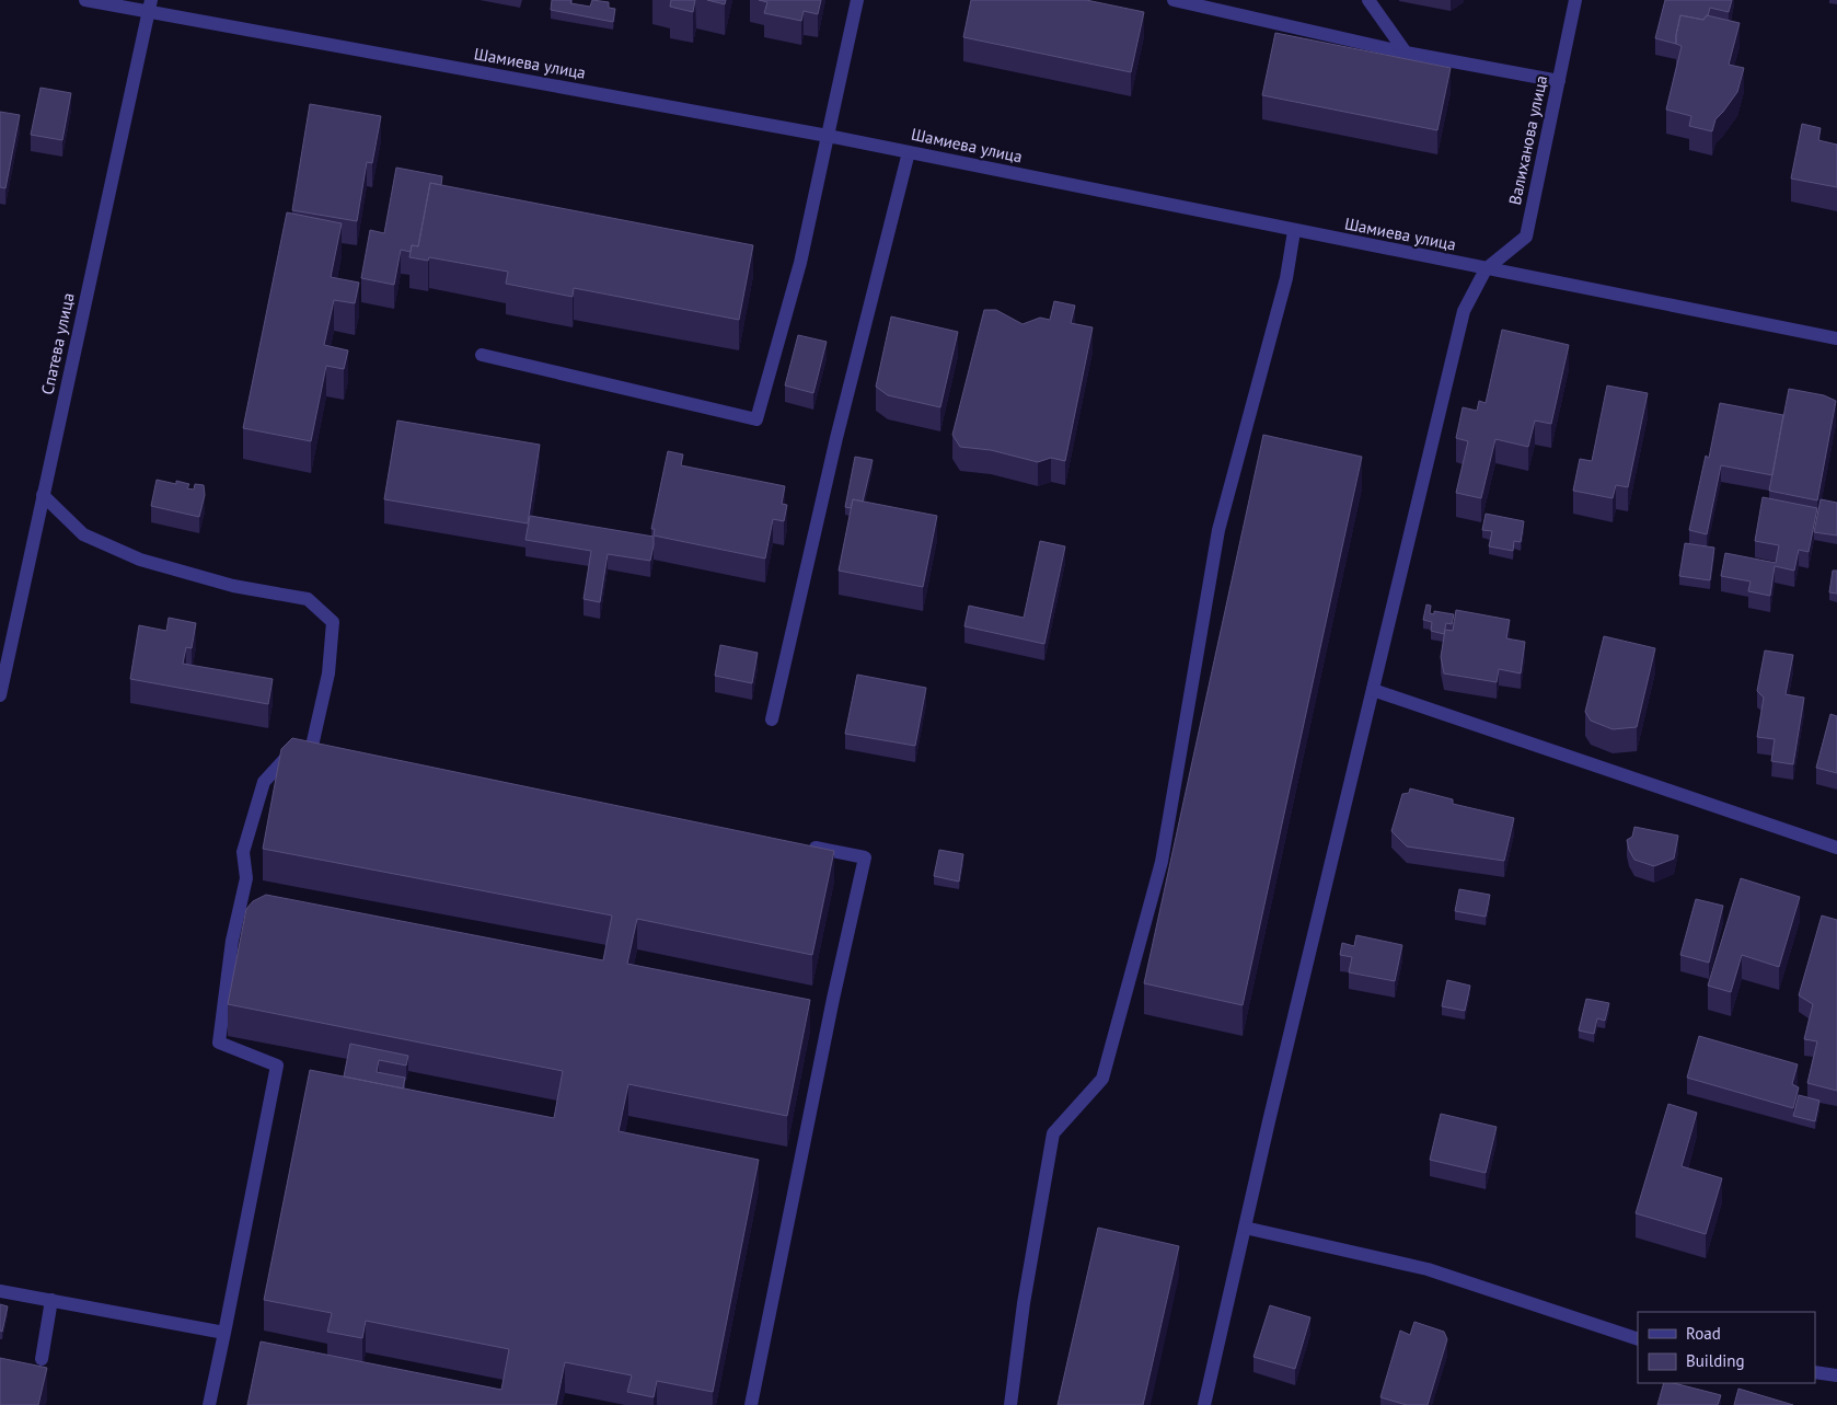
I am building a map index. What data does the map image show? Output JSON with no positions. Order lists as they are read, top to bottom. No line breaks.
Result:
{"streets":{"street":["Шамиева улица","Валиханова улица","Спатева улица"]},"crossings":[["Шамиева улица","Валиханова улица"],["Шамиева улица","Спатева улица"]],"legend":["Road","Building"]}
